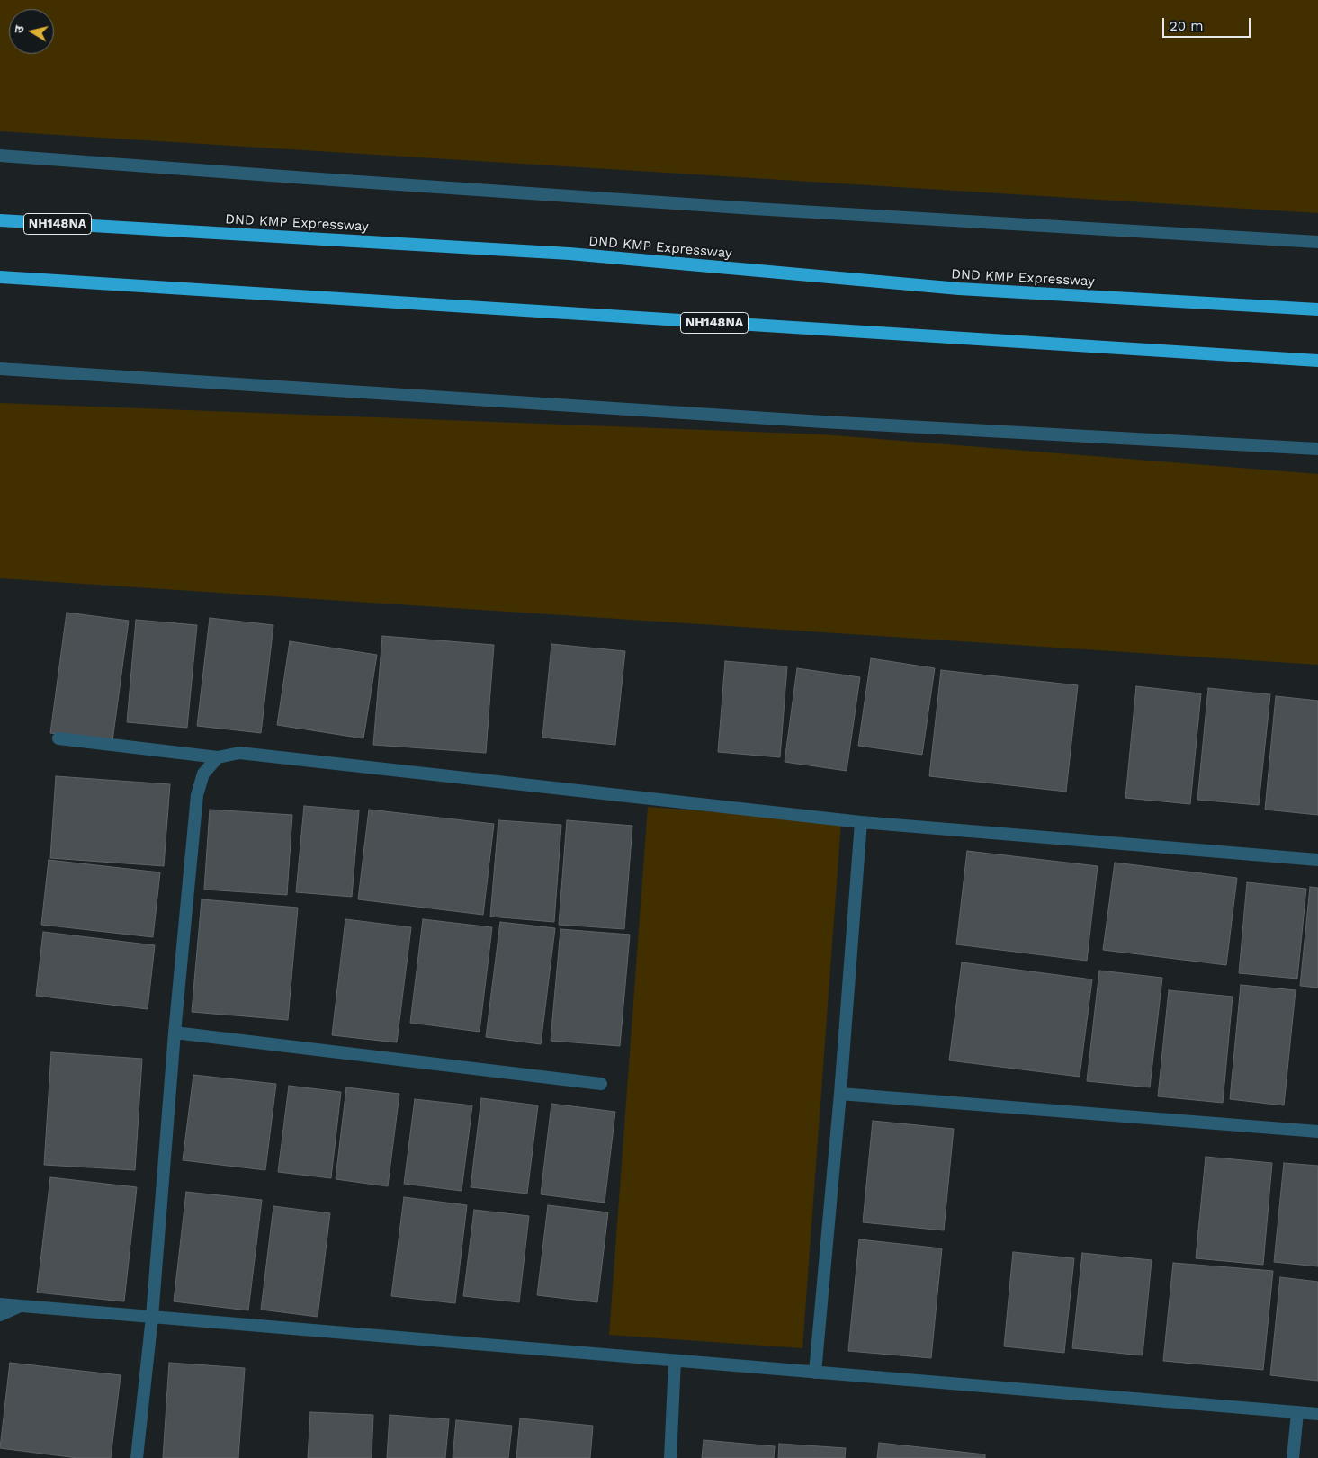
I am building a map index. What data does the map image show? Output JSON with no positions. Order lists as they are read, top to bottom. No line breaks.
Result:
{"streets":{"highway":["DND KMP Expressway","NH148NA"]},"scale_bar":"20 m","north":"left"}
